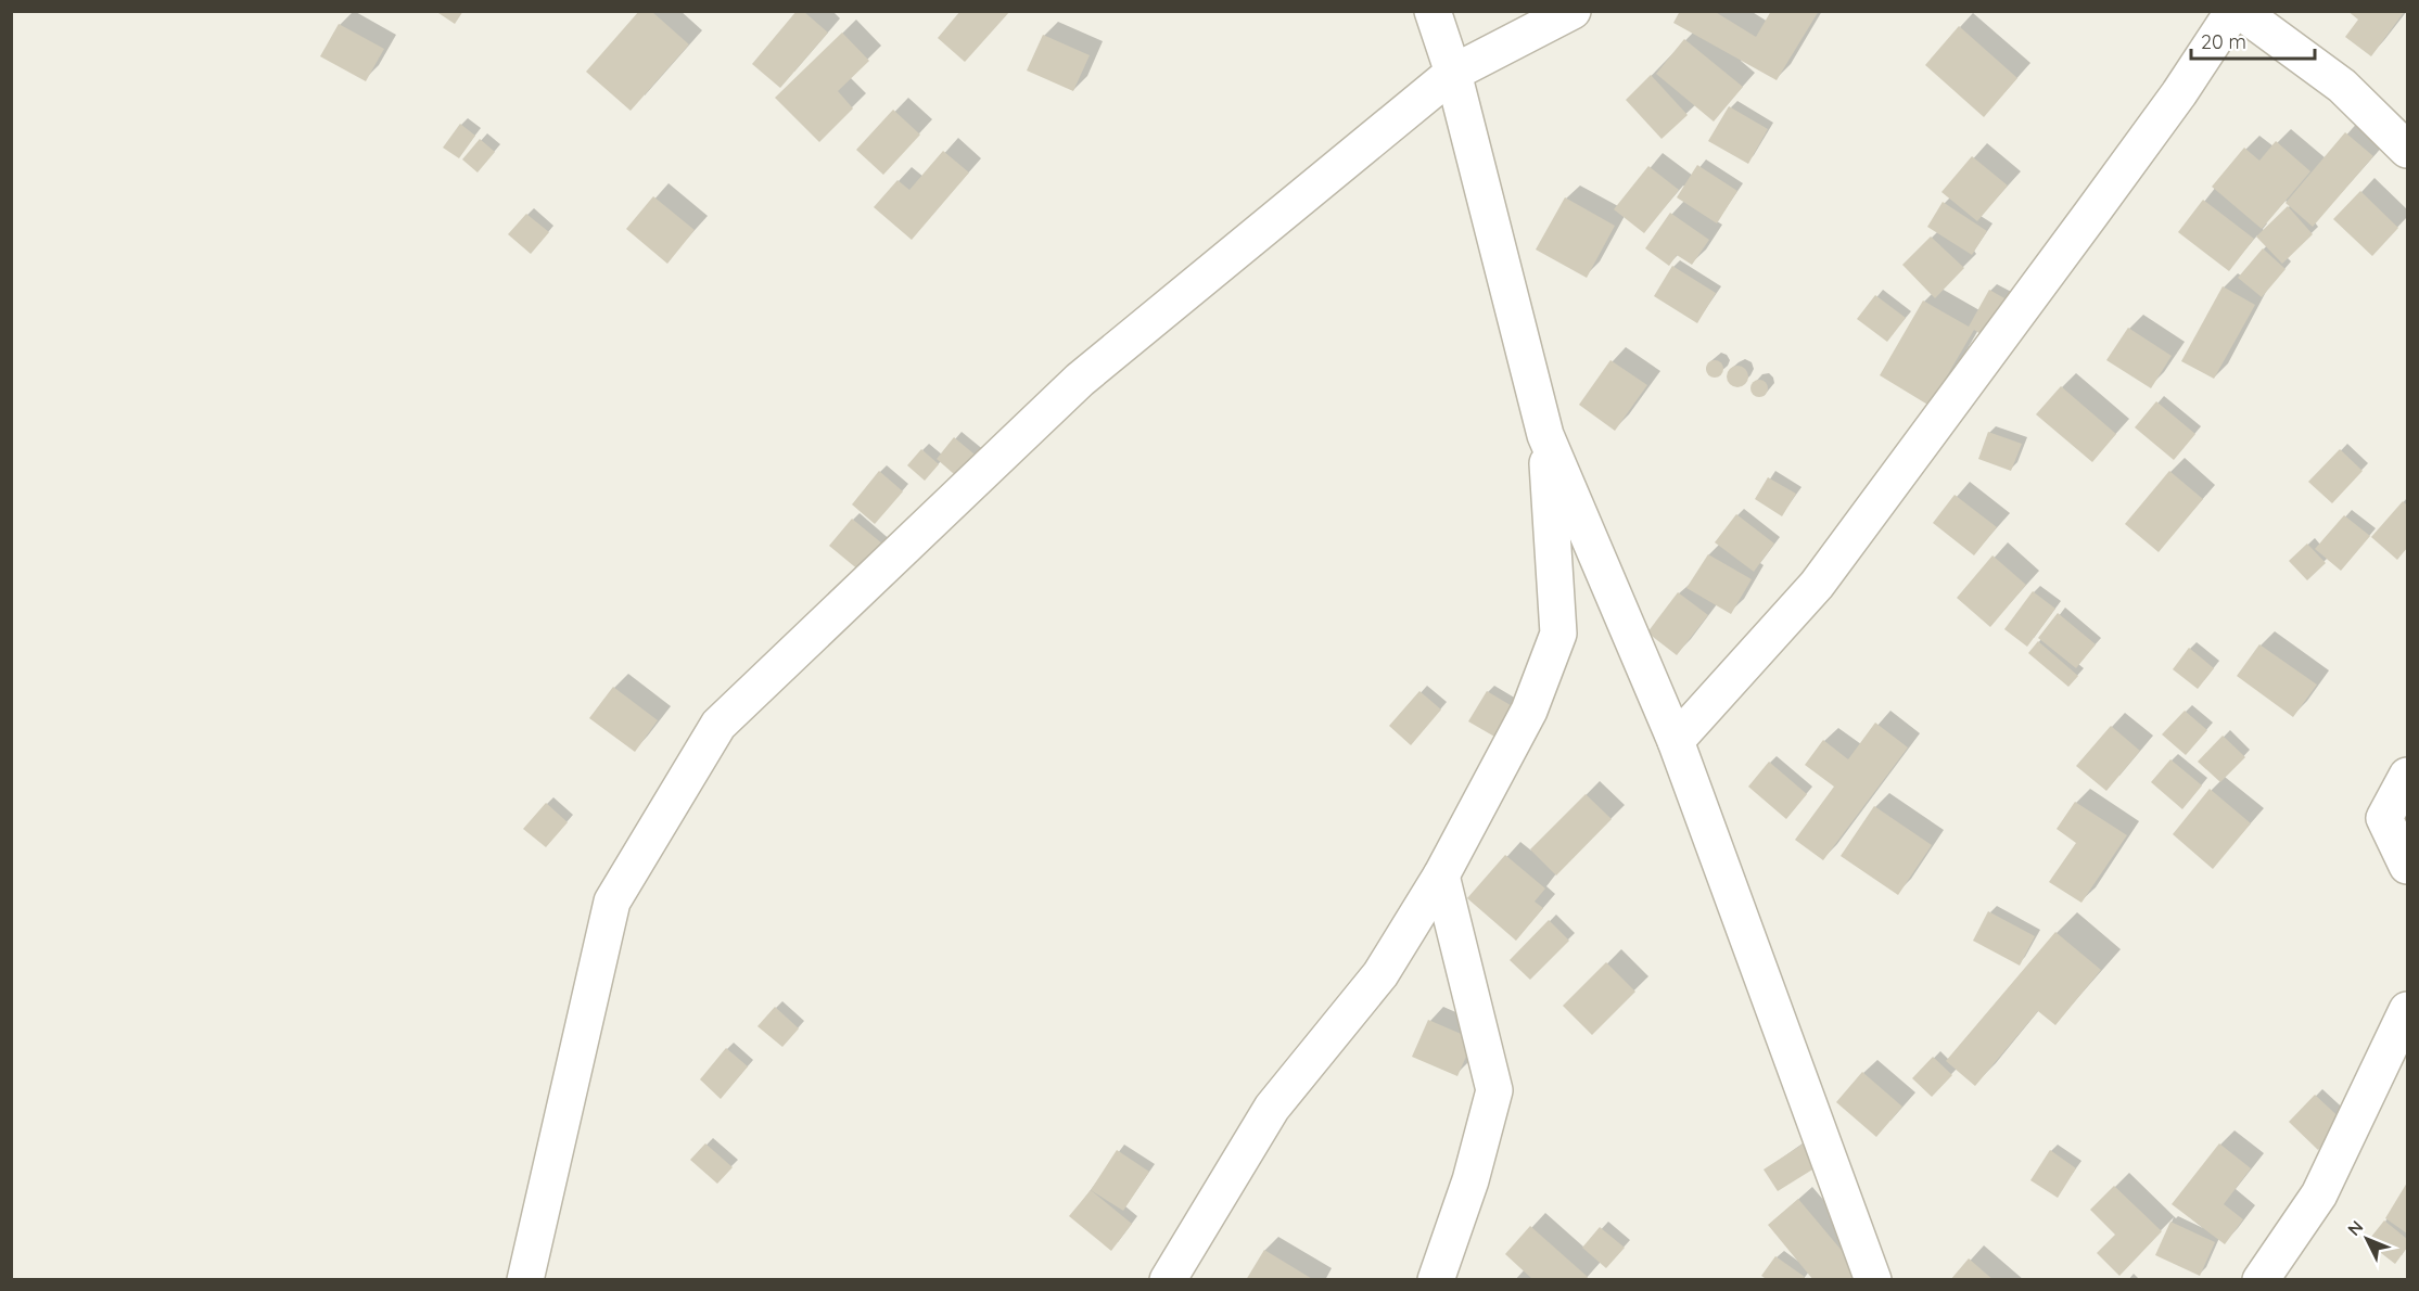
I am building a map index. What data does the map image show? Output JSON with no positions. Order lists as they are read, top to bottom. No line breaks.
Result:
{"scale_bar":"20 m","north":"top left"}
